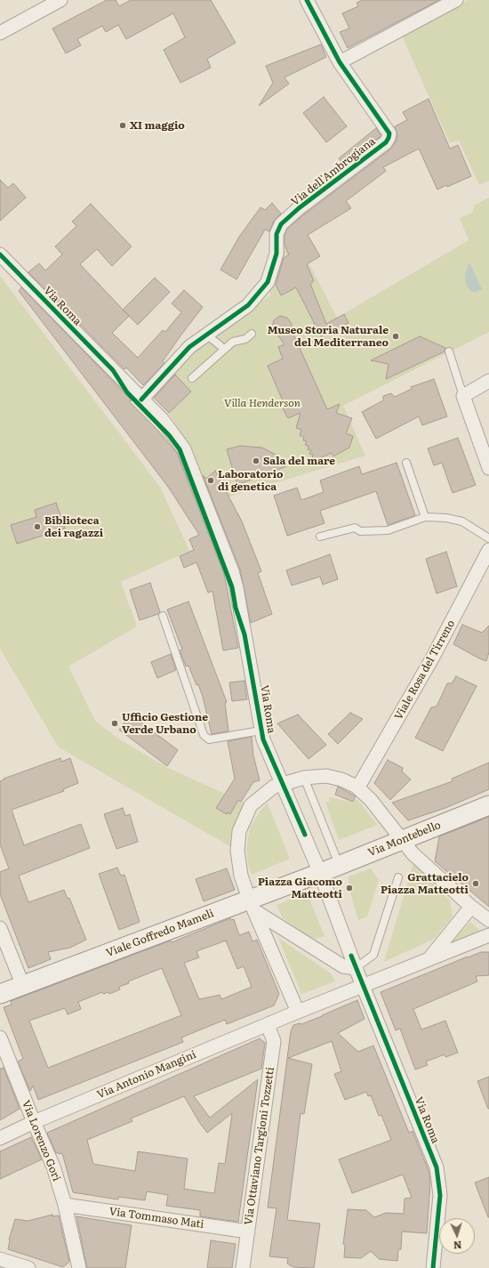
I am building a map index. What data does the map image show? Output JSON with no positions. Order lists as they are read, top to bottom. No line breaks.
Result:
{"streets":{"street":["Via dell'Ambrogiana","Via Roma","Viale Rosa del Tirreno","Via Montebello","Viale Goffredo Mameli","Via Antonio Mangini","Via Lorenzo Gori","Via Ottaviano Targioni Tozzetti","Via Tommaso Mati"]},"crossings":[["Via dell'Ambrogiana","Via Roma"],["Via Montebello","Viale Goffredo Mameli"],["Via Antonio Mangini","Via Lorenzo Gori"],["Via Antonio Mangini","Via Ottaviano Targioni Tozzetti"],["Via Lorenzo Gori","Via Tommaso Mati"],["Via Ottaviano Targioni Tozzetti","Via Tommaso Mati"]],"parks":["Villa Henderson"],"places":["XI maggio","Museo Storia Naturale del Mediterraneo","Sala del mare","Laboratorio di genetica","Biblioteca dei ragazzi","Ufficio Gestione Verde Urbano","Grattacielo Piazza Matteotti","Piazza Giacomo Matteotti"],"north":"bottom"}
